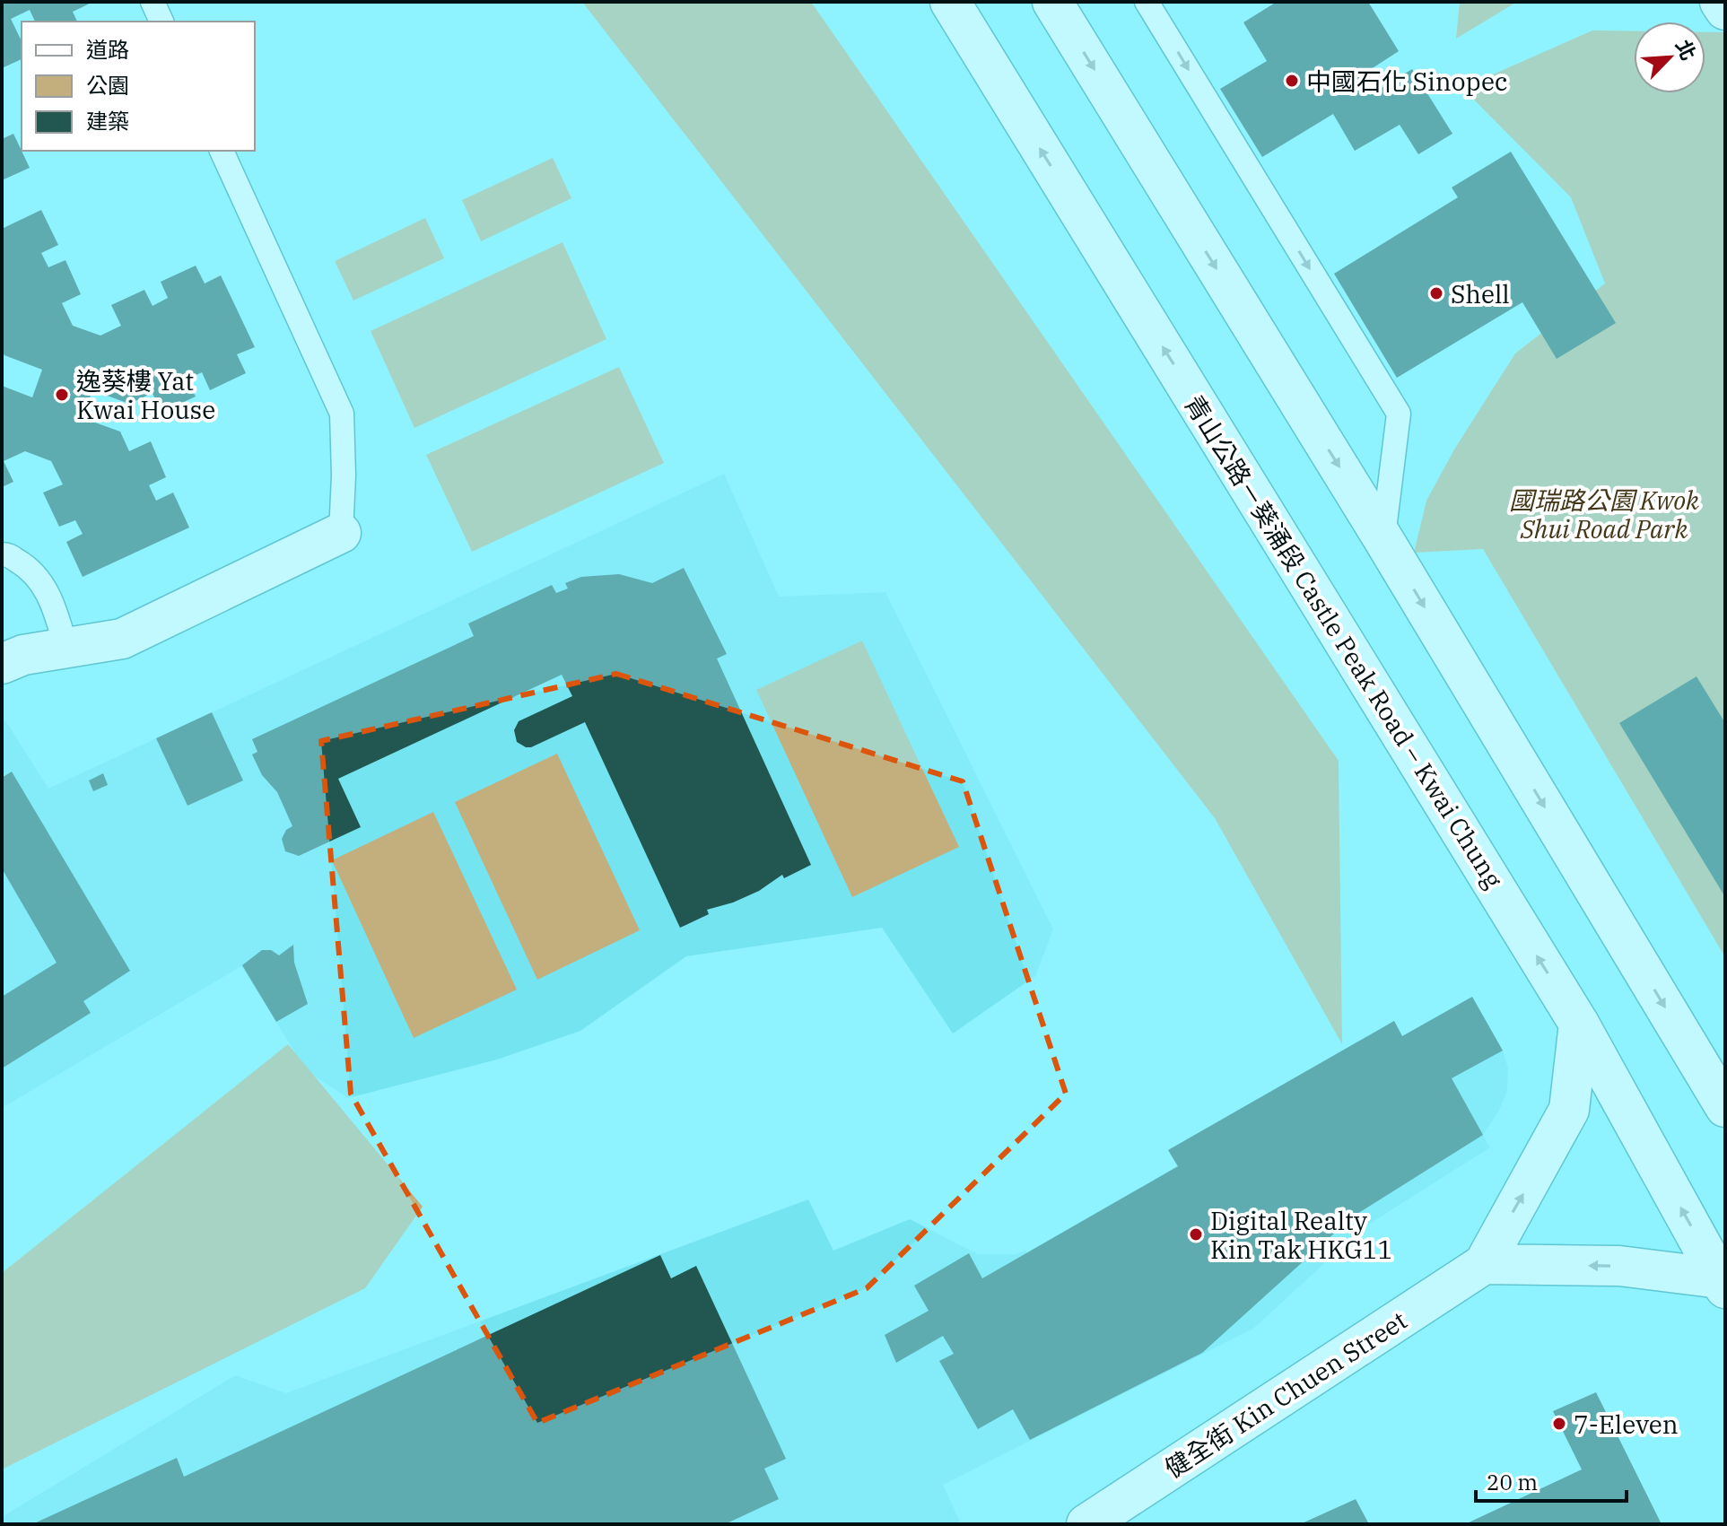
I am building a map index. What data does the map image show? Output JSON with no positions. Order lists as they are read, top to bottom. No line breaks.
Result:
{"streets":{"main road":["青山公路－葵涌段 Castle Peak Road – Kwai Chung","健全街 Kin Chuen Street"]},"crossings":[["青山公路－葵涌段 Castle Peak Road – Kwai Chung","健全街 Kin Chuen Street"]],"one_way":["健全街 Kin Chuen Street"],"parks":["國瑞路公園 Kwok Shui Road Park"],"places":["中國石化 Sinopec","Shell","逸葵樓 Yat Kwai House","Digital Realty Kin Tak HKG11","7-Eleven"],"legend":["道路","公園","建築"],"scale_bar":"20 m","north":"top right"}
